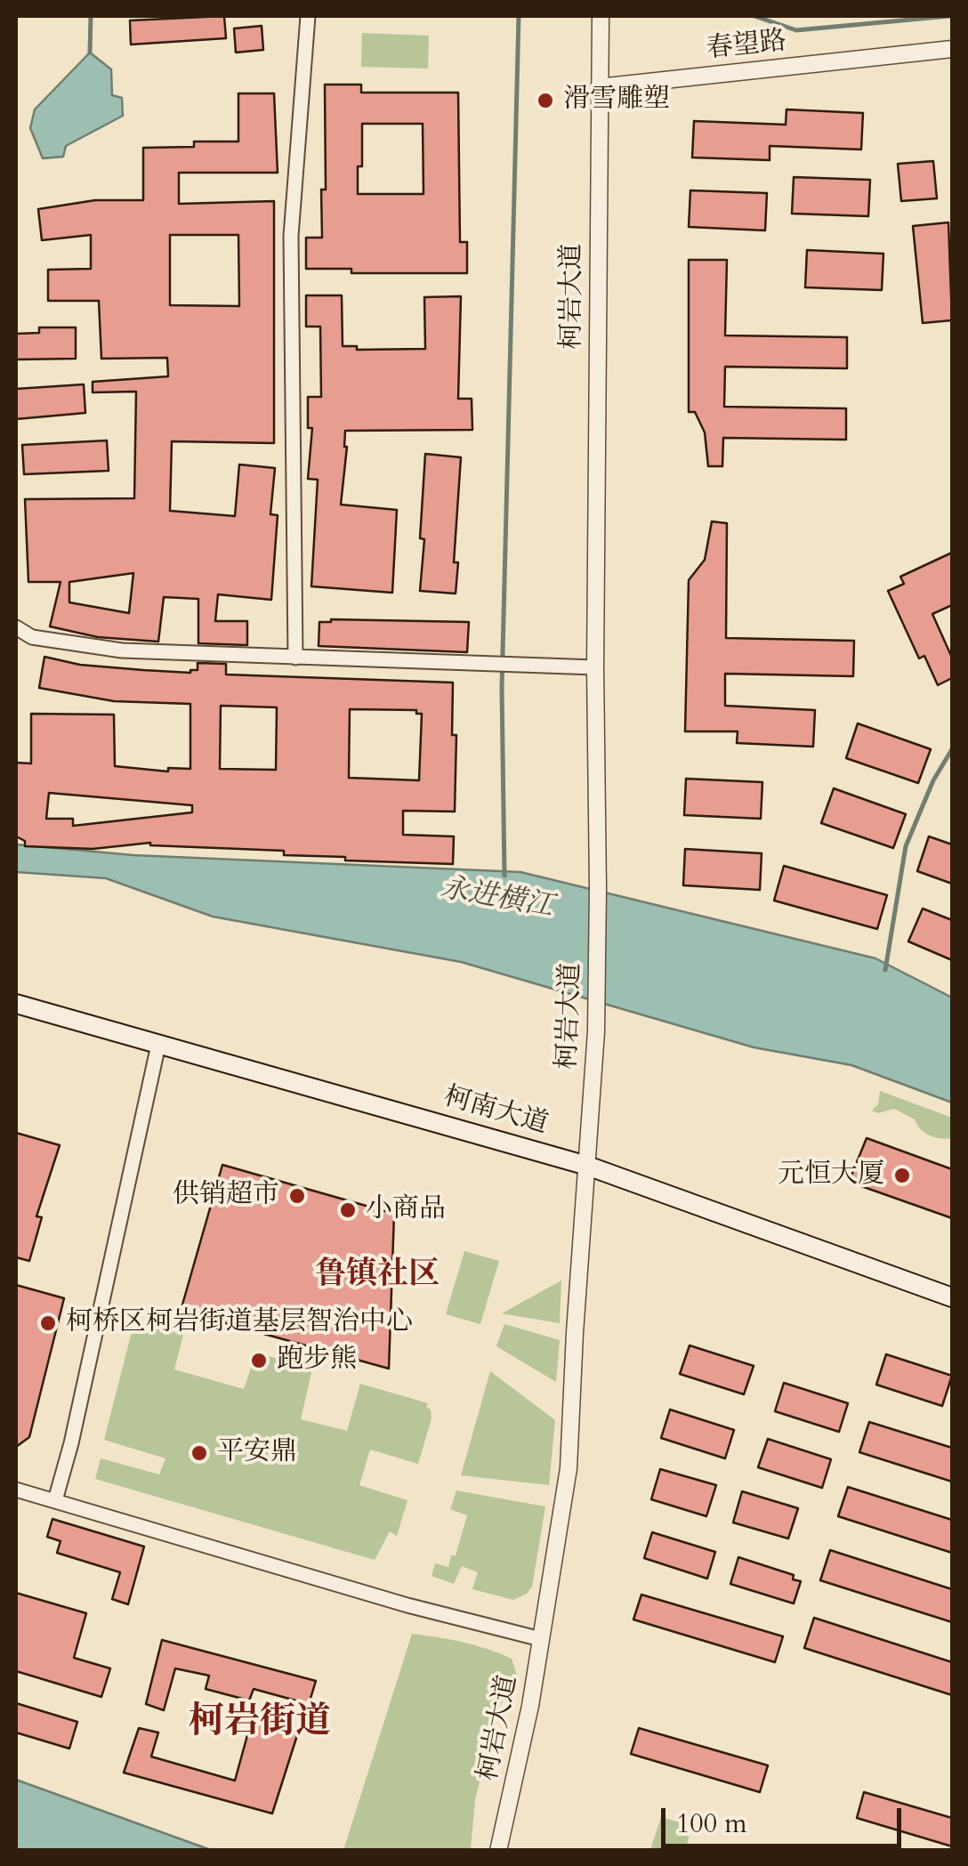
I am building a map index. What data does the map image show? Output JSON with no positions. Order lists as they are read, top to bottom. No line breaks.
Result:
{"streets":{"main road":["柯南大道"],"street":["春望路","柯岩大道"]},"crossings":[["春望路","柯岩大道"],["柯岩大道","柯南大道"]],"districts":["鲁镇社区","柯岩街道"],"water":["永进横江"],"places":["滑雪雕塑","元恒大厦","供销超市","小商品","柯桥区柯岩街道基层智治中心","跑步熊","平安鼎"],"scale_bar":"100 m"}
